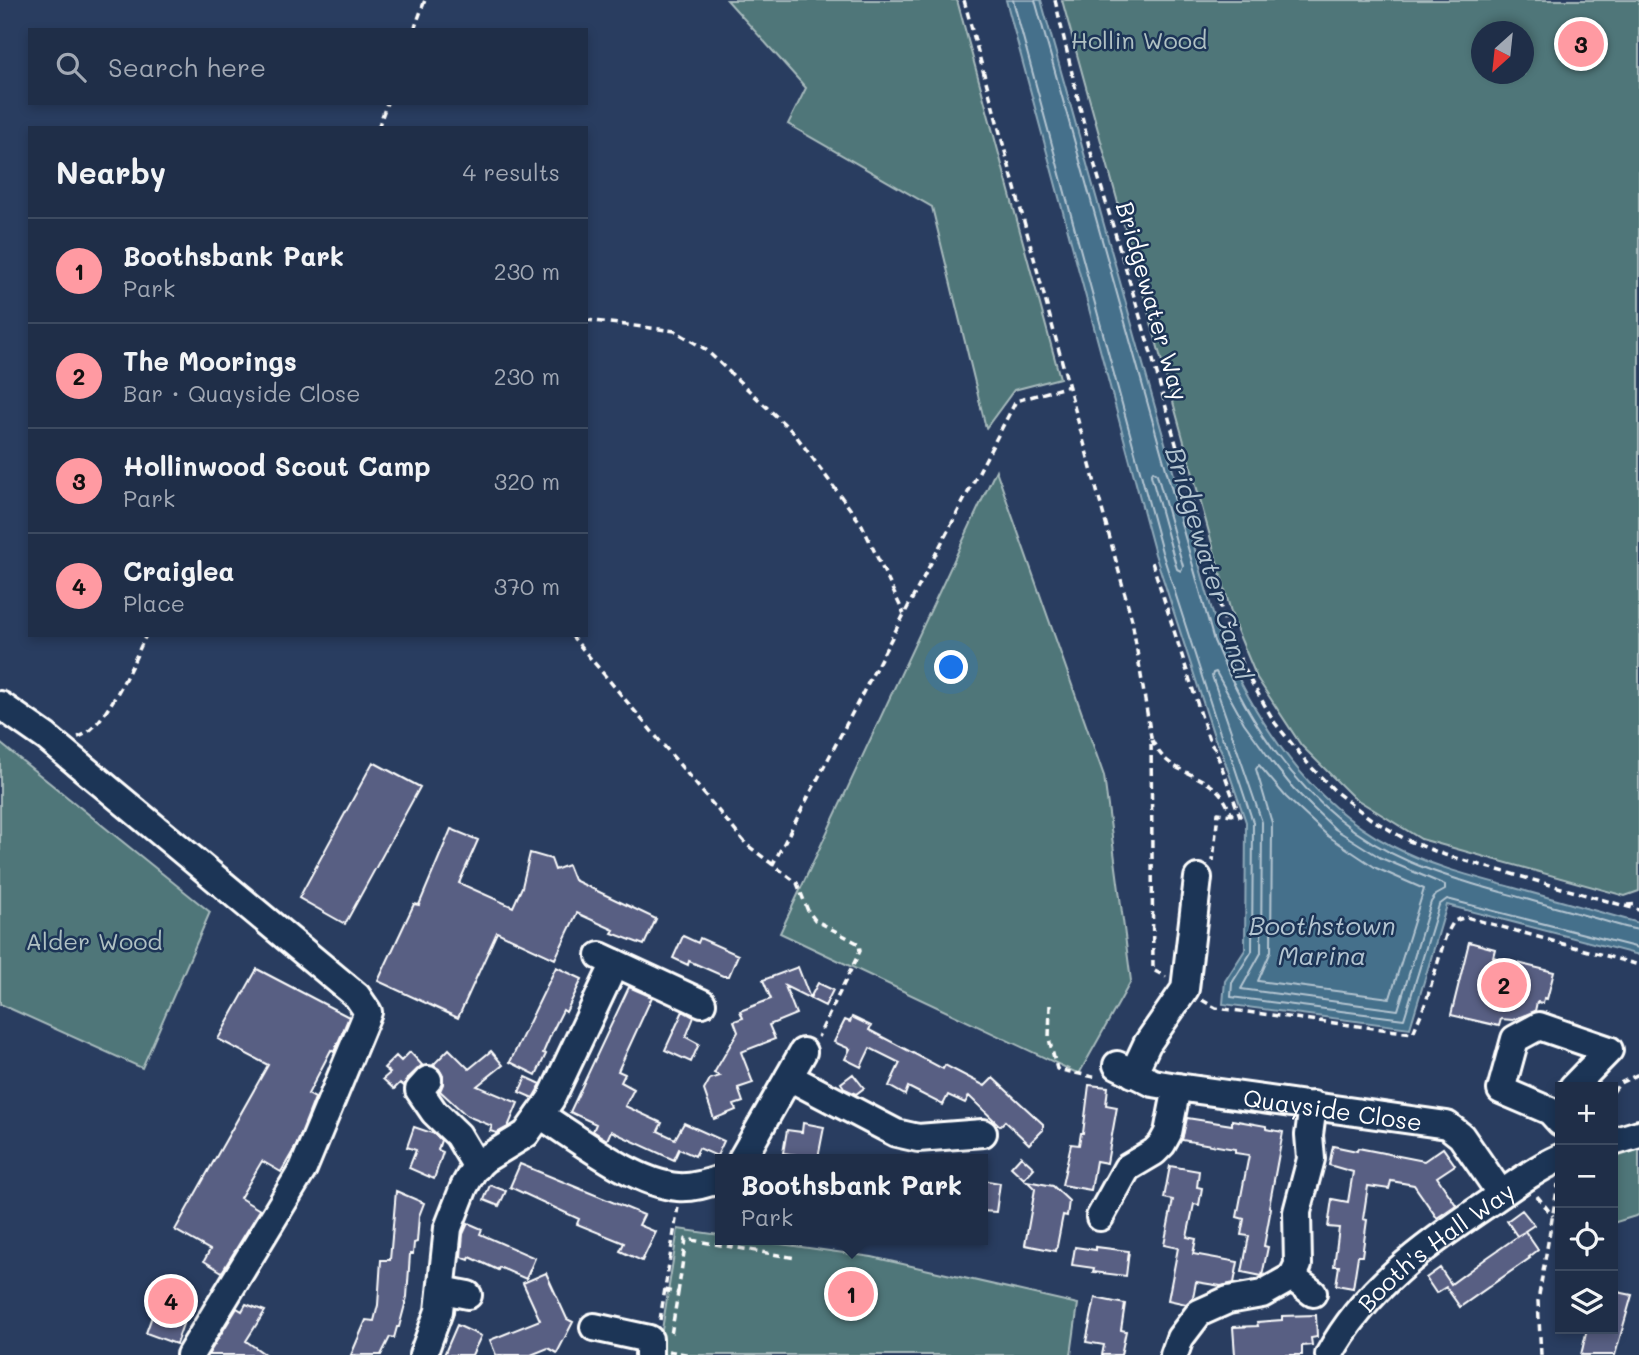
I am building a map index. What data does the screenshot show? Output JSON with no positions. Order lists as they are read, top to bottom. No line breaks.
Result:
{"streets":{"street":["Quayside Close","Booth's Hall Way"],"path":["Bridgewater Way"]},"crossings":[["Quayside Close","Booth's Hall Way"]],"water":["Bridgewater Canal","Boothstown Marina"],"parks":["Hollin Wood","Alder Wood"],"north":"bottom left","page":{"pins":["3","2","1","4"],"search":"Search here","heading":["Nearby","4 results"],"list":[{"mark":"1","name":"Boothsbank Park","note":"Park","value":"230 m"},{"mark":"2","name":"The Moorings","note":"Bar · Quayside Close","value":"230 m"},{"mark":"3","name":"Hollinwood Scout Camp","note":"Park","value":"320 m"},{"mark":"4","name":"Craiglea","note":"Place","value":"370 m"}],"map_buttons":["+","−"],"popup":["Boothsbank Park","Park"]}}
